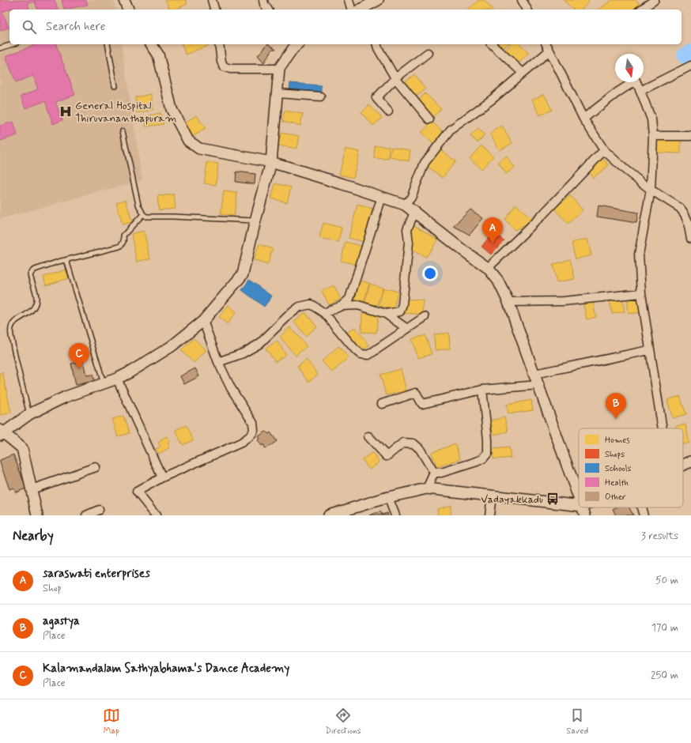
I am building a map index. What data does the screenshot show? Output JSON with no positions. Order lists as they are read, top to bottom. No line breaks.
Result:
{"places":{"hospital":["General Hospital Thiruvananthapuram"],"bus stop":["Vadayakkadu"]},"legend":["Homes","Shops","Schools","Health","Other"],"north":"bottom","page":{"search":"Search here","pins":["A","C","B"],"heading":["Nearby","3 results"],"list":[{"mark":"A","name":"saraswati enterprises","note":"Shop","value":"50 m"},{"mark":"B","name":"agastya","note":"Place","value":"170 m"},{"mark":"C","name":"Kalamandalam Sathyabhama's Dance Academy","note":"Place","value":"250 m"}],"nav":["Map","Directions","Saved"]}}
